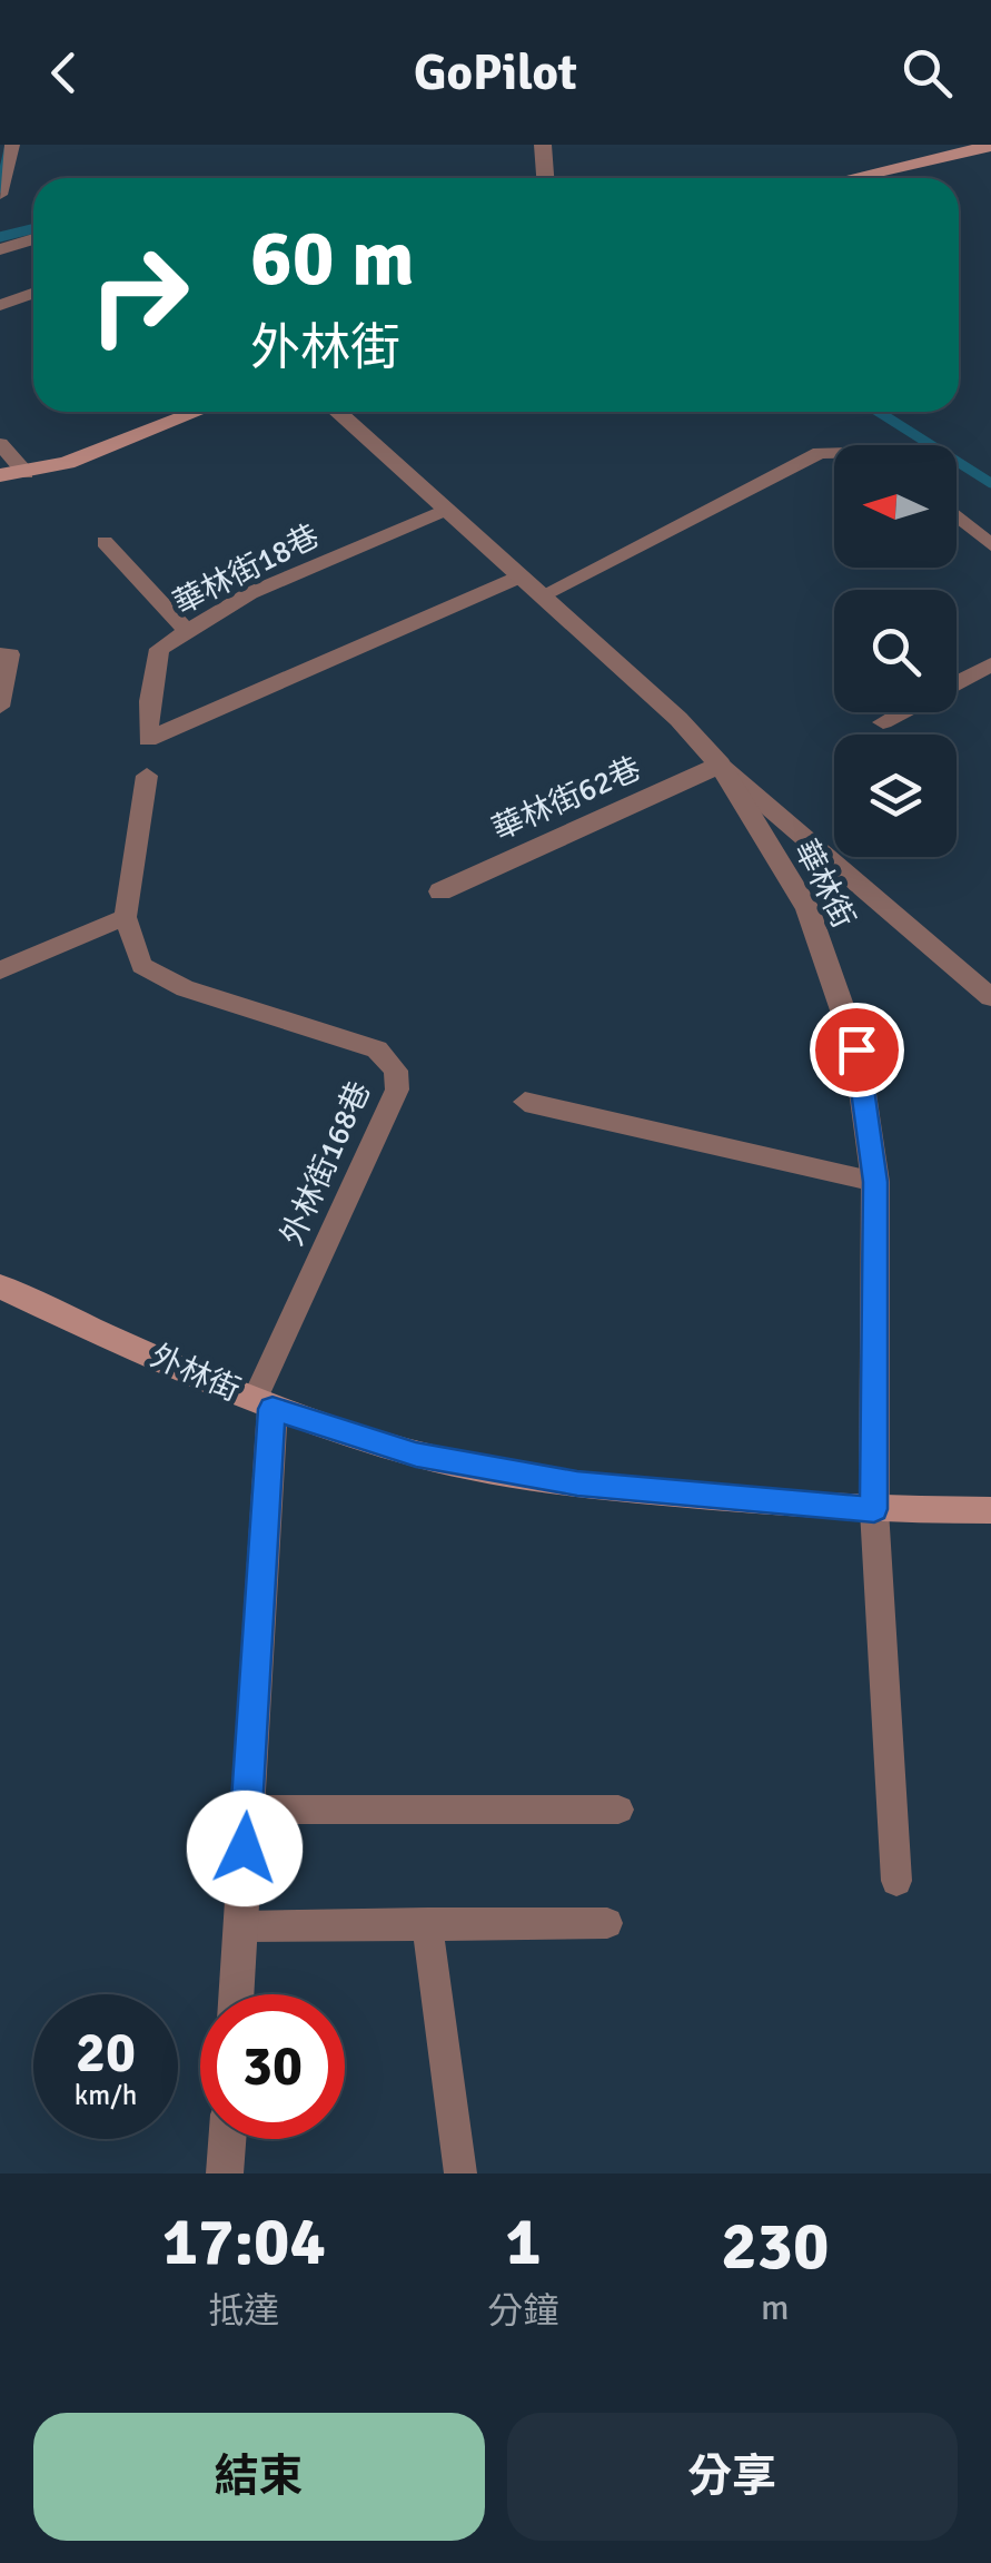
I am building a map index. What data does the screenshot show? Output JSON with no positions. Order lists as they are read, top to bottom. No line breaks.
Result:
{"streets":{"street":["華林街62巷","華林街","外林街"],"lane":["華林街18巷","外林街168巷"]},"crossings":[["華林街18巷","華林街"],["華林街62巷","華林街"],["華林街","外林街"],["外林街168巷","外林街"]],"north":"left","page":{"header":"GoPilot","turn":["60 m","外林街"],"speed":"20 km/h","limit":"30","eta":["17:04","抵達","1","分鐘","230","m"],"buttons":["結束","分享"]}}
